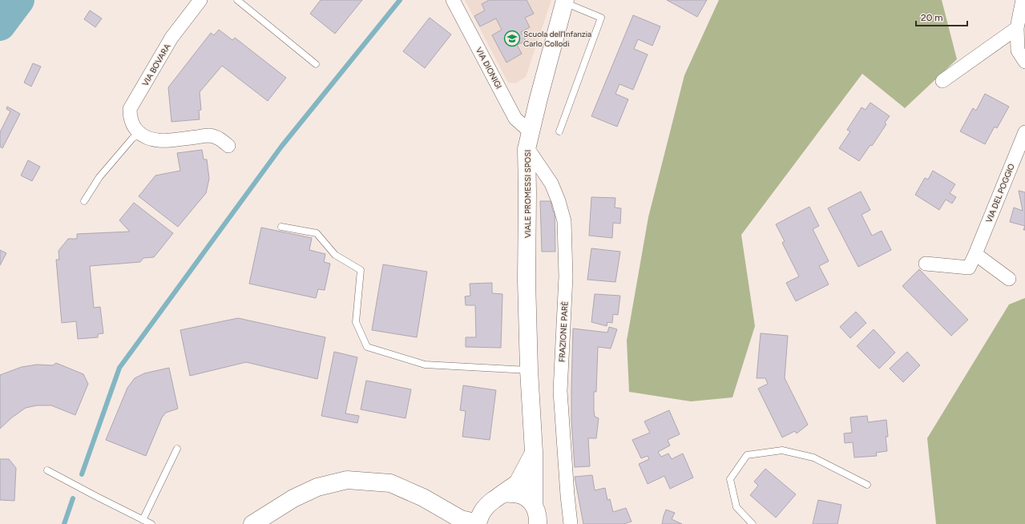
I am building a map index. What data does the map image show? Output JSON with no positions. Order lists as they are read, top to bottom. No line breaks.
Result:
{"streets":{"main road":["VIALE PROMESSI SPOSI"],"street":["VIA BOVARA","VIA DIONIGI","VIA DEL POGGIO","FRAZIONE PARÈ"]},"crossings":[["VIA DIONIGI","VIALE PROMESSI SPOSI"],["VIALE PROMESSI SPOSI","FRAZIONE PARÈ"]],"places":{"school or university":["Scuola dell’Infanzia Carlo Collodi"]},"scale_bar":"20 m"}
